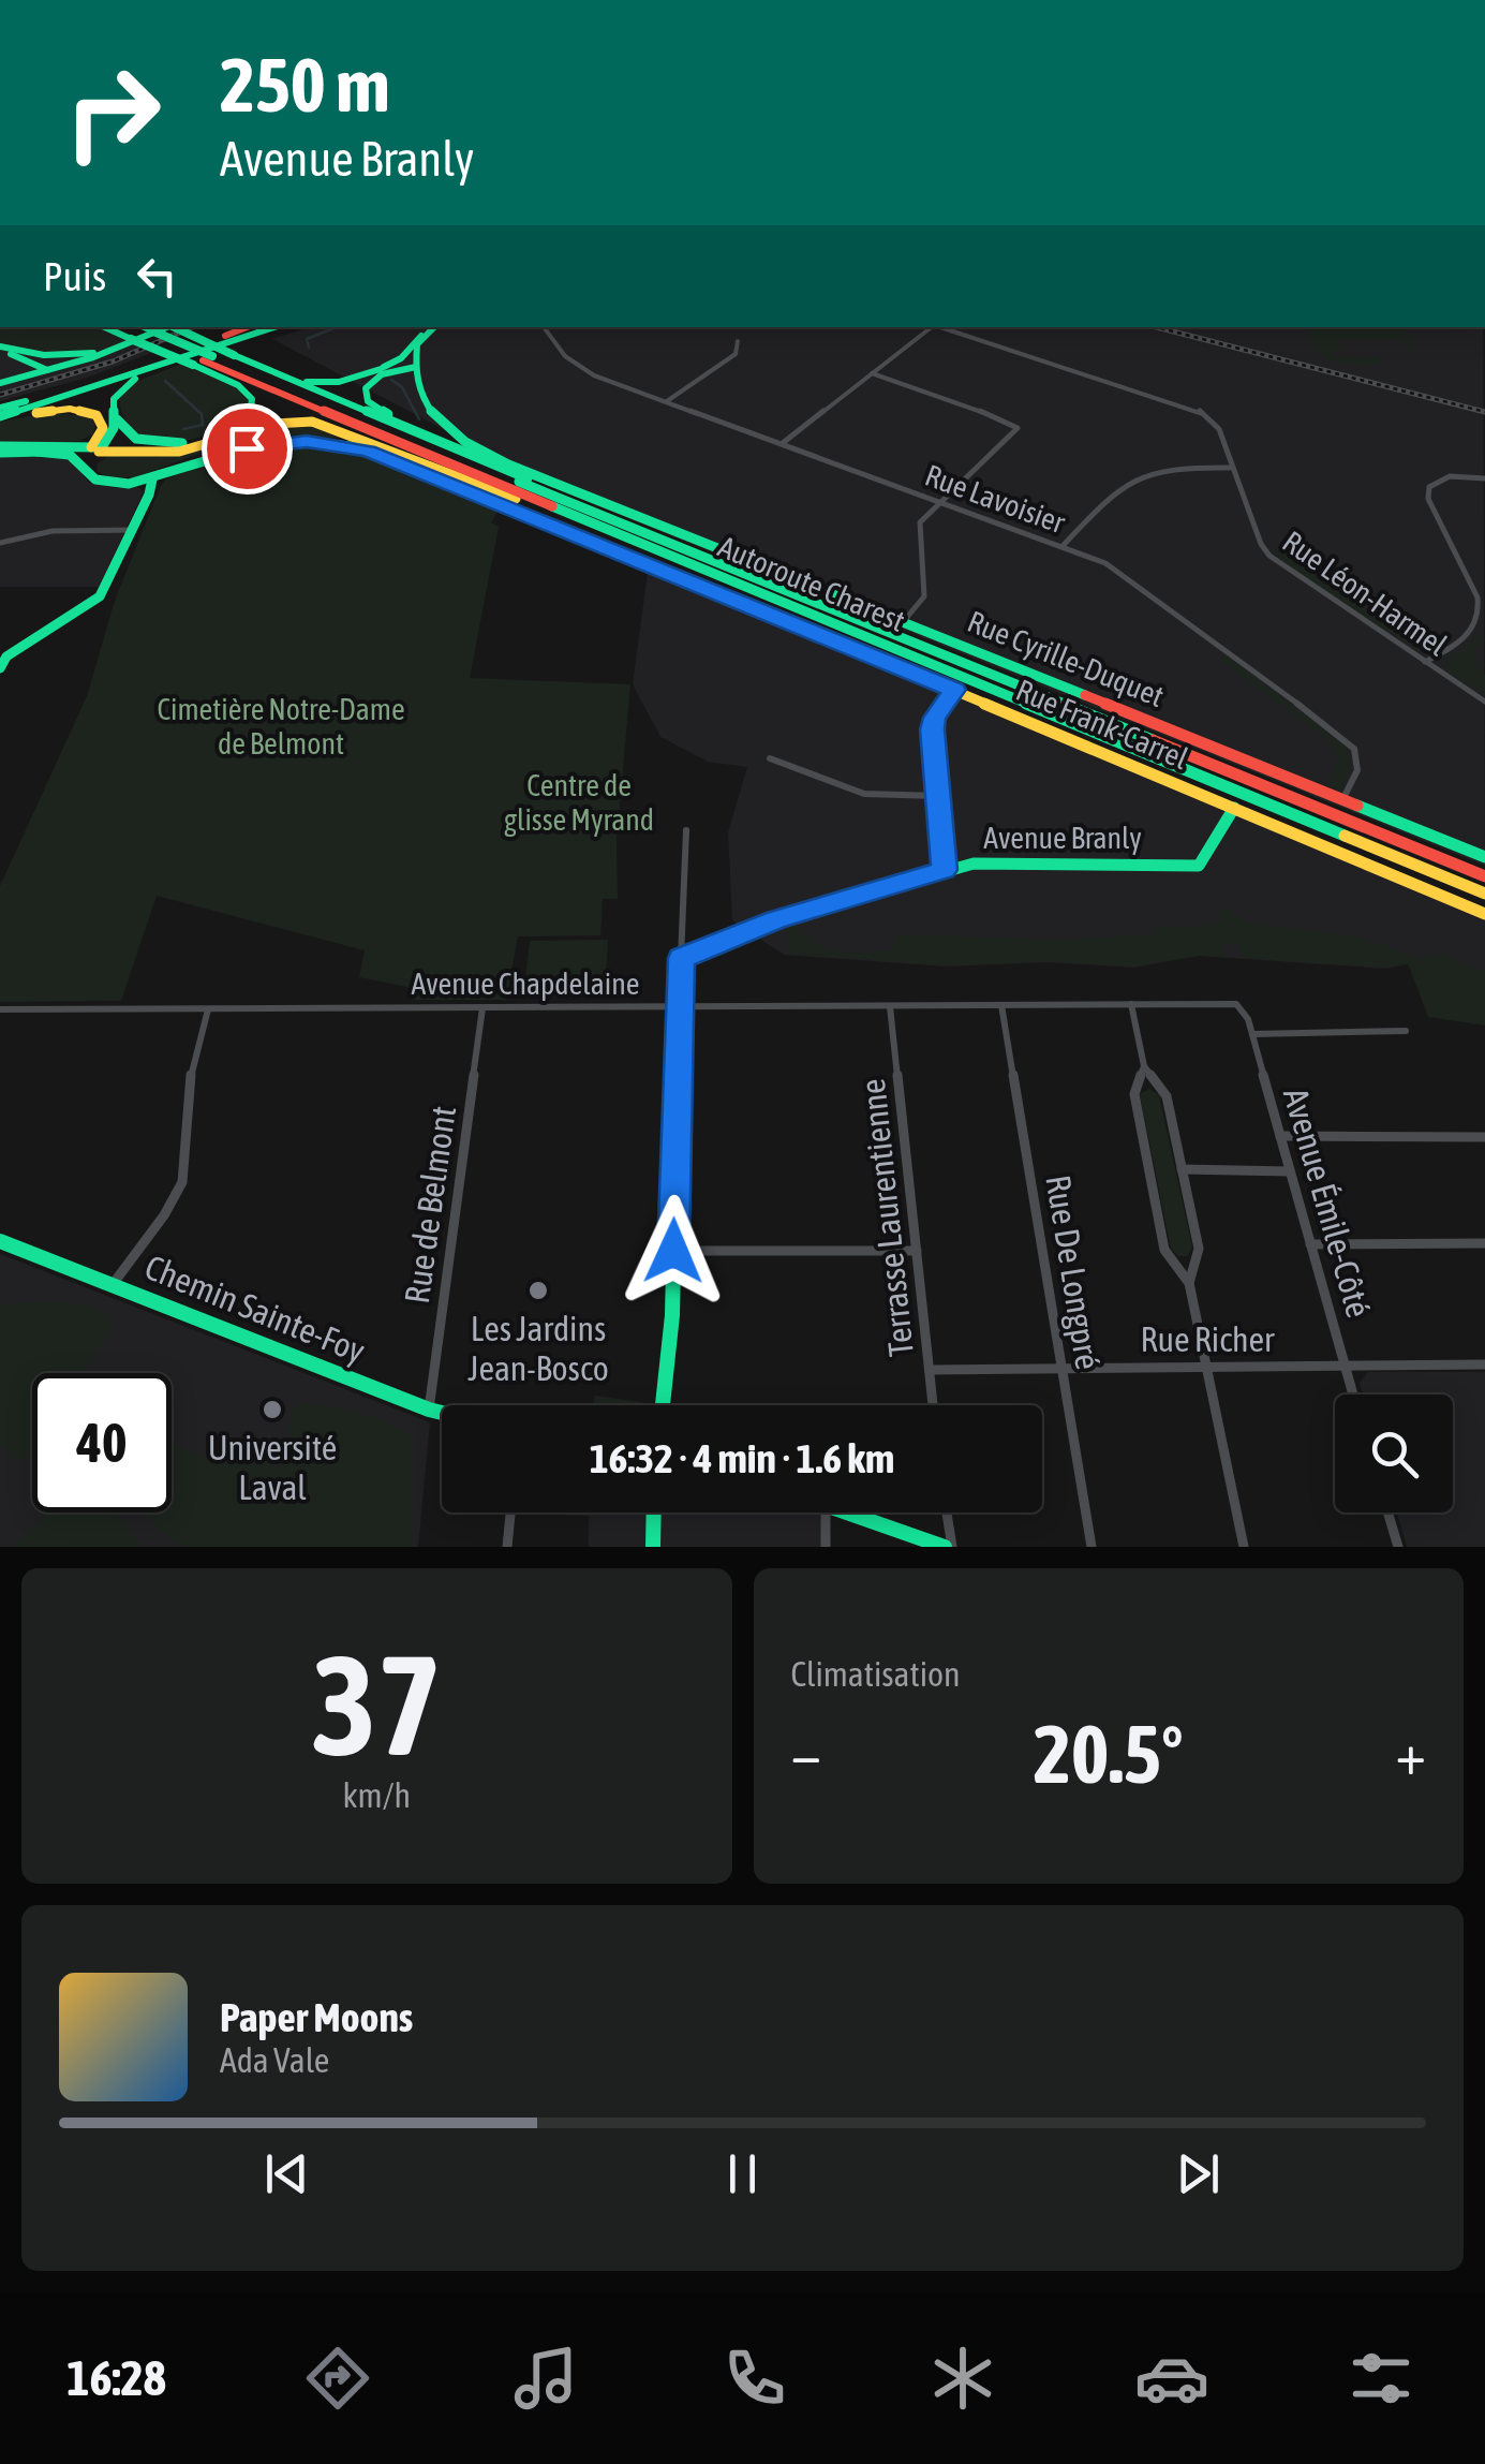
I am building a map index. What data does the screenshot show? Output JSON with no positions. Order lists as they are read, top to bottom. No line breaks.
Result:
{"streets":{"main road":["Autoroute Charest","Rue Cyrille-Duquet","Rue Frank-Carrel","Avenue Branly","Chemin Sainte-Foy"],"street":["Rue Lavoisier","Rue Léon-Harmel","Avenue Chapdelaine","Avenue Émile-Côté","Rue de Belmont","Terrasse Laurentienne","Rue De Longpré","Rue Richer"]},"crossings":[["Rue Lavoisier","Rue Cyrille-Duquet"],["Rue Frank-Carrel","Avenue Branly"],["Avenue Chapdelaine","Avenue Émile-Côté"],["Avenue Chapdelaine","Rue de Belmont"],["Avenue Chapdelaine","Terrasse Laurentienne"],["Avenue Chapdelaine","Rue De Longpré"],["Avenue Émile-Côté","Rue Richer"],["Rue de Belmont","Chemin Sainte-Foy"],["Terrasse Laurentienne","Rue Richer"],["Rue De Longpré","Rue Richer"]],"parks":["Cimetière Notre-Dame de Belmont","Centre de glisse Myrand"],"places":["Les Jardins Jean-Bosco","Université Laval"],"page":{"turn":["250 m","Avenue Branly"],"then":"Puis","limit":"40","trip":"16:32 · 4 min · 1.6 km","tile":[["37","km/h"],"Climatisation"],"heat":["−","20.5°","+"],"song":["Paper Moons","Ada Vale"],"tabs":"16:28"}}
